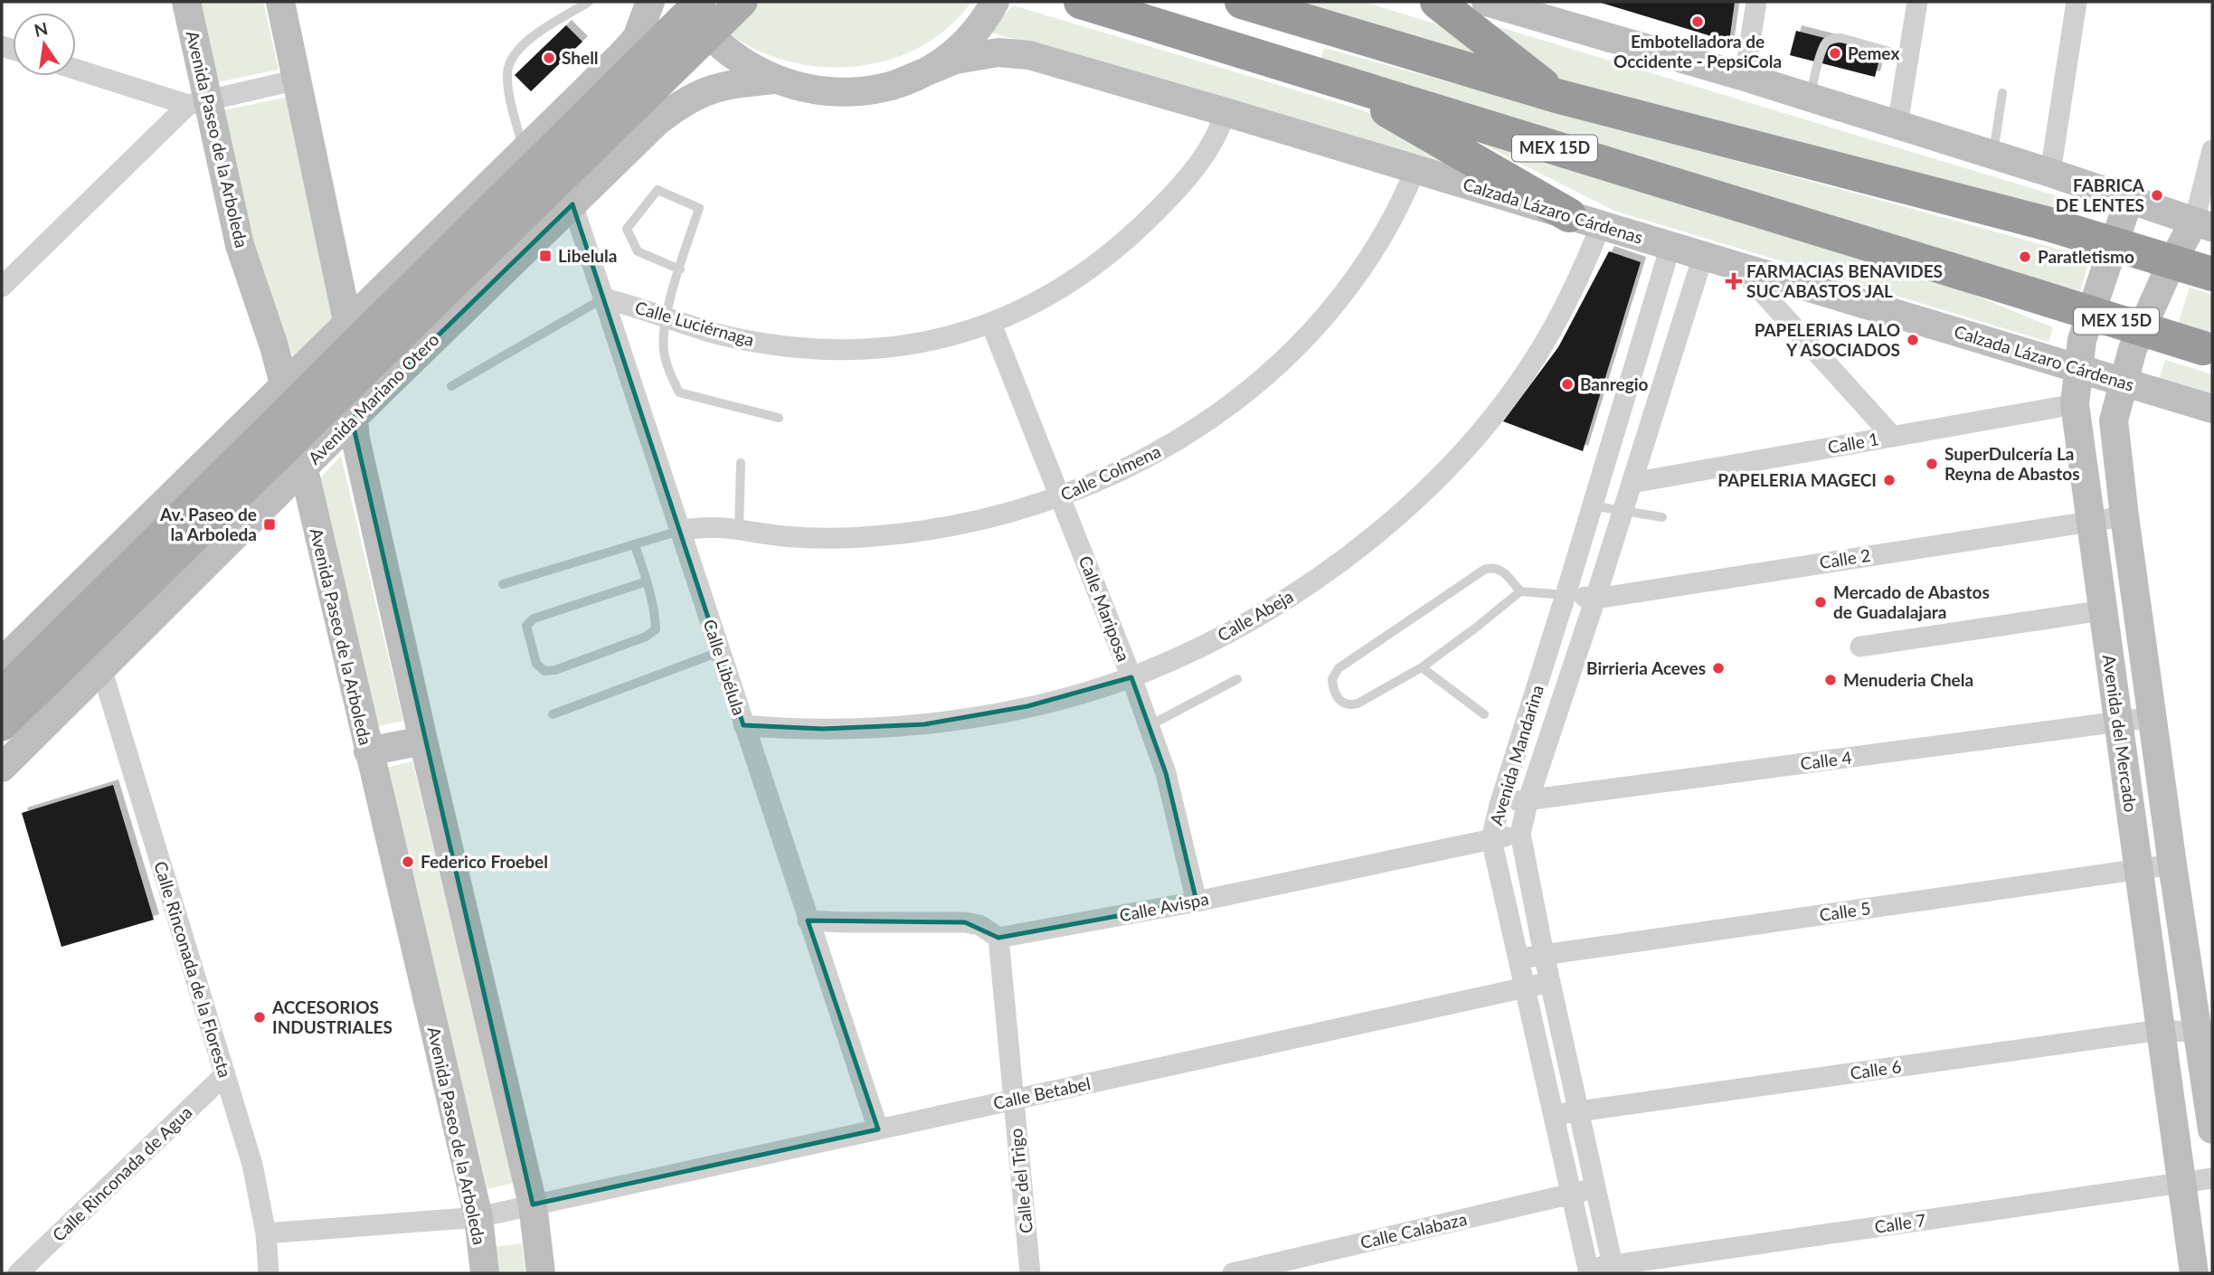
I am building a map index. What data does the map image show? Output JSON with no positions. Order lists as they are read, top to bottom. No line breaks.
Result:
{"streets":{"highway":["MEX 15D"],"main road":["Avenida Paseo de la Arboleda","Calzada Lázaro Cárdenas","Avenida Mariano Otero","Avenida del Mercado"],"street":["Calle Luciérnaga","Calle 1","Calle Colmena","Calle 2","Calle Mariposa","Calle Abeja","Calle Libélula","Avenida Mandarina","Calle 4","Calle Avispa","Calle 5","Calle Rinconada de la Floresta","Calle 6","Calle Betabel","Calle Rinconada de Agua","Calle del Trigo","Calle 7","Calle Calabaza"]},"crossings":[["Avenida Paseo de la Arboleda","Avenida Mariano Otero"],["Avenida Paseo de la Arboleda","Calle Betabel"],["Calzada Lázaro Cárdenas","Calle Luciérnaga"],["Calzada Lázaro Cárdenas","Calle Colmena"],["Calzada Lázaro Cárdenas","Calle Abeja"],["Calzada Lázaro Cárdenas","Avenida del Mercado"],["Calzada Lázaro Cárdenas","Avenida Mandarina"],["Calle Luciérnaga","Calle Mariposa"],["Calle Luciérnaga","Calle Libélula"],["Avenida Mariano Otero","Calle Libélula"],["Avenida Mariano Otero","Calle Rinconada de la Floresta"],["Calle 1","Avenida del Mercado"],["Calle 1","Avenida Mandarina"],["Calle Colmena","Calle Mariposa"],["Calle Colmena","Calle Libélula"],["Calle 2","Avenida del Mercado"],["Calle 2","Avenida Mandarina"],["Calle Mariposa","Calle Abeja"],["Calle Mariposa","Calle Avispa"],["Calle Abeja","Calle Libélula"],["Calle Libélula","Calle Betabel"],["Avenida del Mercado","Calle 4"],["Avenida del Mercado","Calle 5"],["Avenida del Mercado","Calle 6"],["Avenida del Mercado","Calle 7"],["Avenida Mandarina","Calle 4"],["Avenida Mandarina","Calle Avispa"],["Avenida Mandarina","Calle 5"],["Avenida Mandarina","Calle 6"],["Avenida Mandarina","Calle Betabel"],["Avenida Mandarina","Calle 7"],["Avenida Mandarina","Calle Calabaza"],["Calle Avispa","Calle del Trigo"],["Calle Rinconada de la Floresta","Calle Betabel"],["Calle Rinconada de la Floresta","Calle Rinconada de Agua"],["Calle Betabel","Calle del Trigo"]],"places":{"other":["Embotelladora de Occidente - PepsiCola","Pemex","Shell","FABRICA DE LENTES","Paratletismo","PAPELERIAS LALO Y ASOCIADOS","Banregio","SuperDulcería La Reyna de Abastos","PAPELERIA MAGECI","Mercado de Abastos de Guadalajara","Birrieria Aceves","Menuderia Chela","Federico Froebel","ACCESORIOS INDUSTRIALES"],"transit":["Libelula","Av. Paseo de la Arboleda"],"health":["FARMACIAS BENAVIDES SUC ABASTOS JAL"]},"north":"top"}
